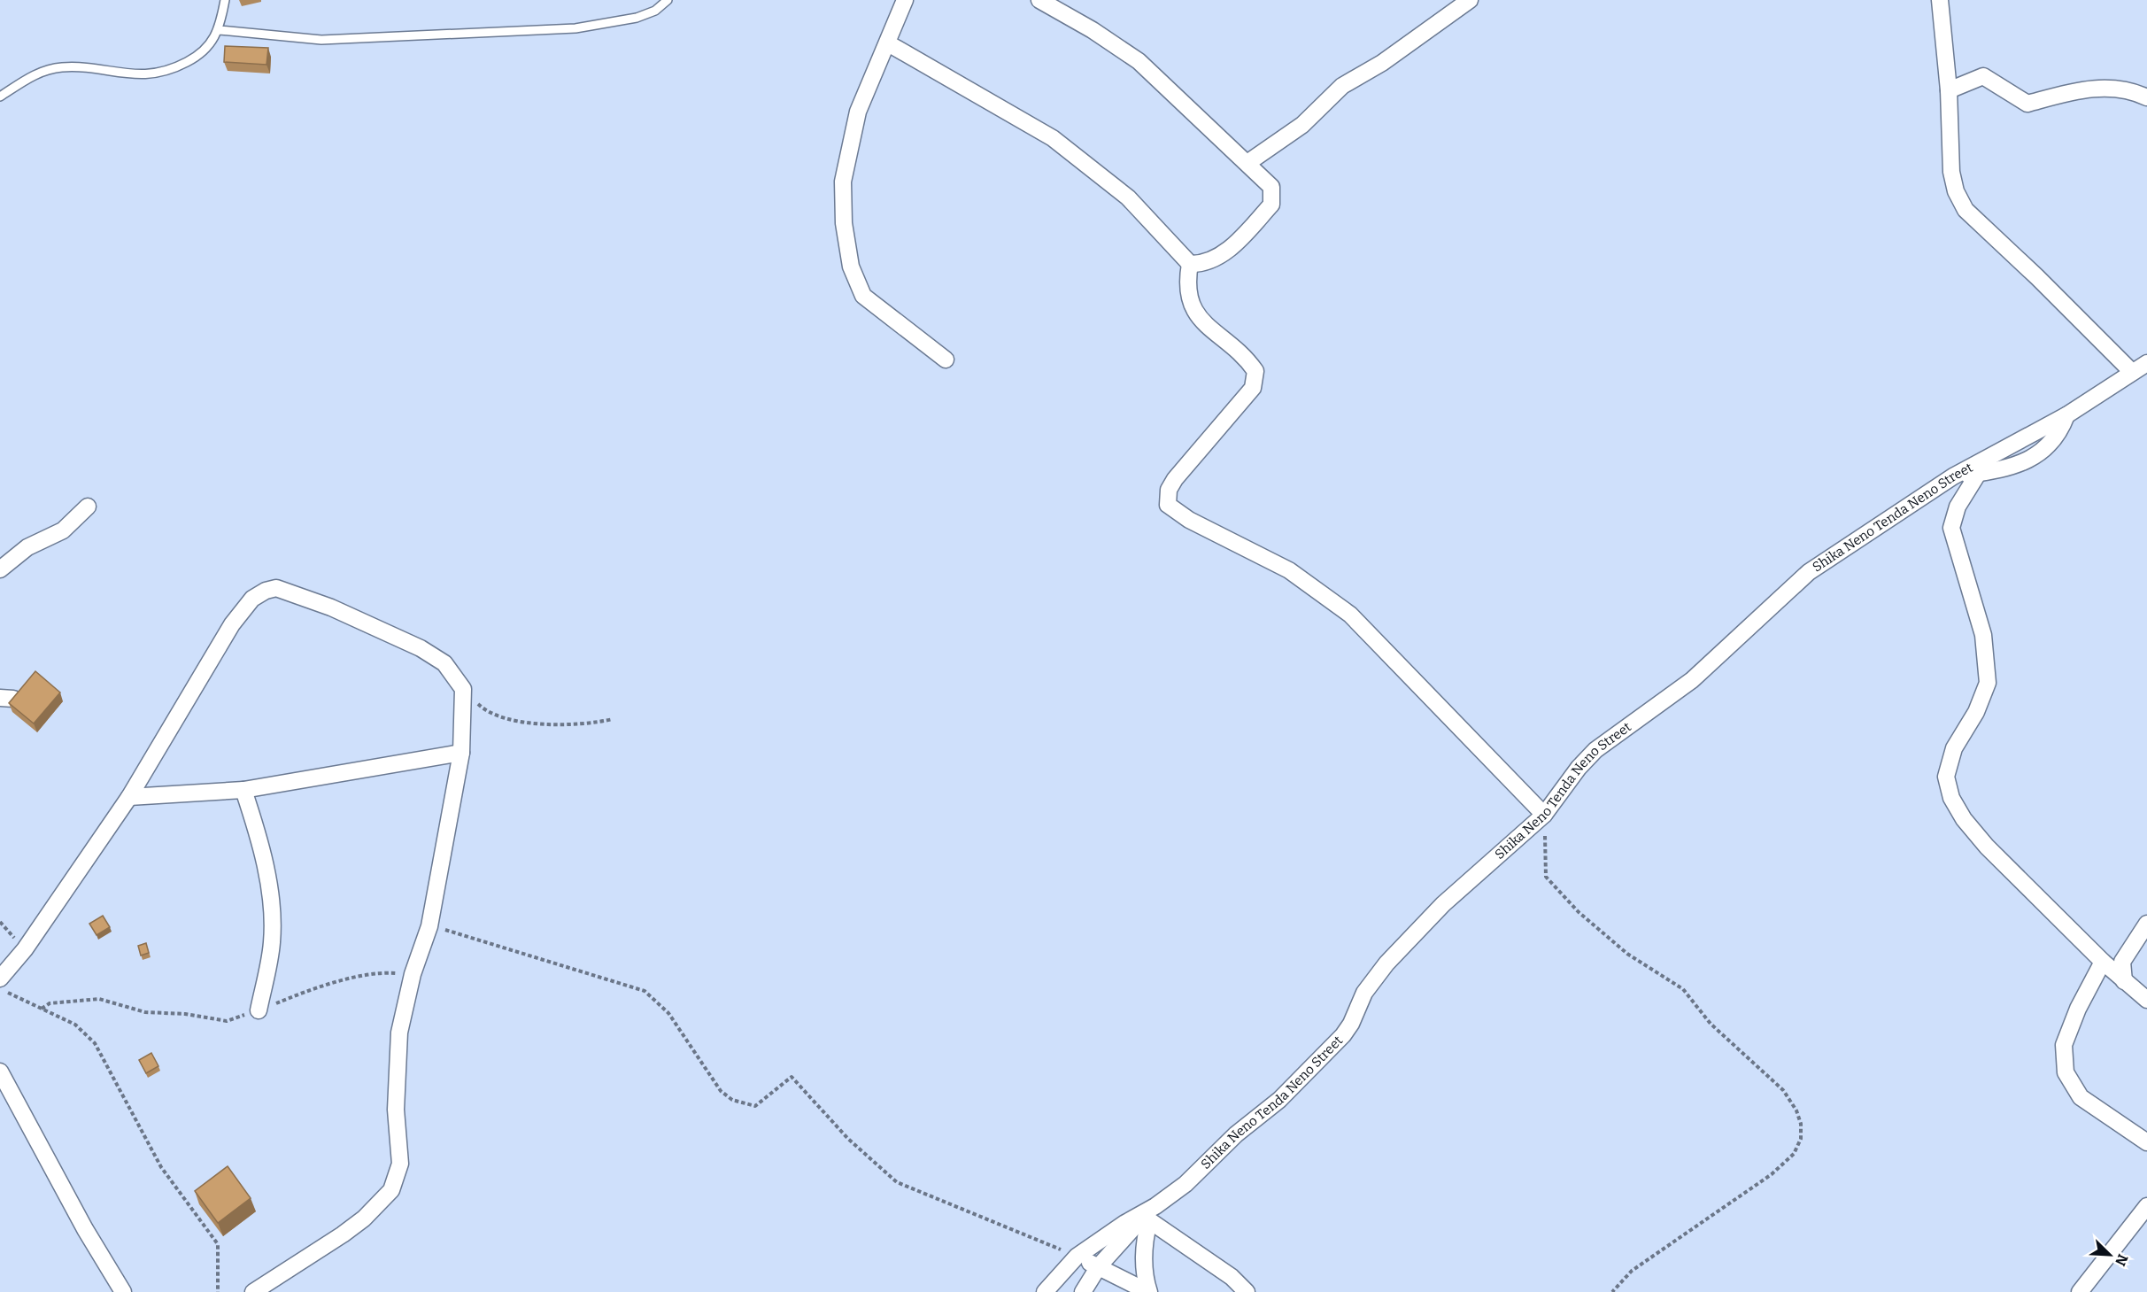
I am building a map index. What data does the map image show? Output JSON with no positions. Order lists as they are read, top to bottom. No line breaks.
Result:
{"streets":{"street":["Shika Neno Tenda Neno Street"]},"north":"bottom right"}
